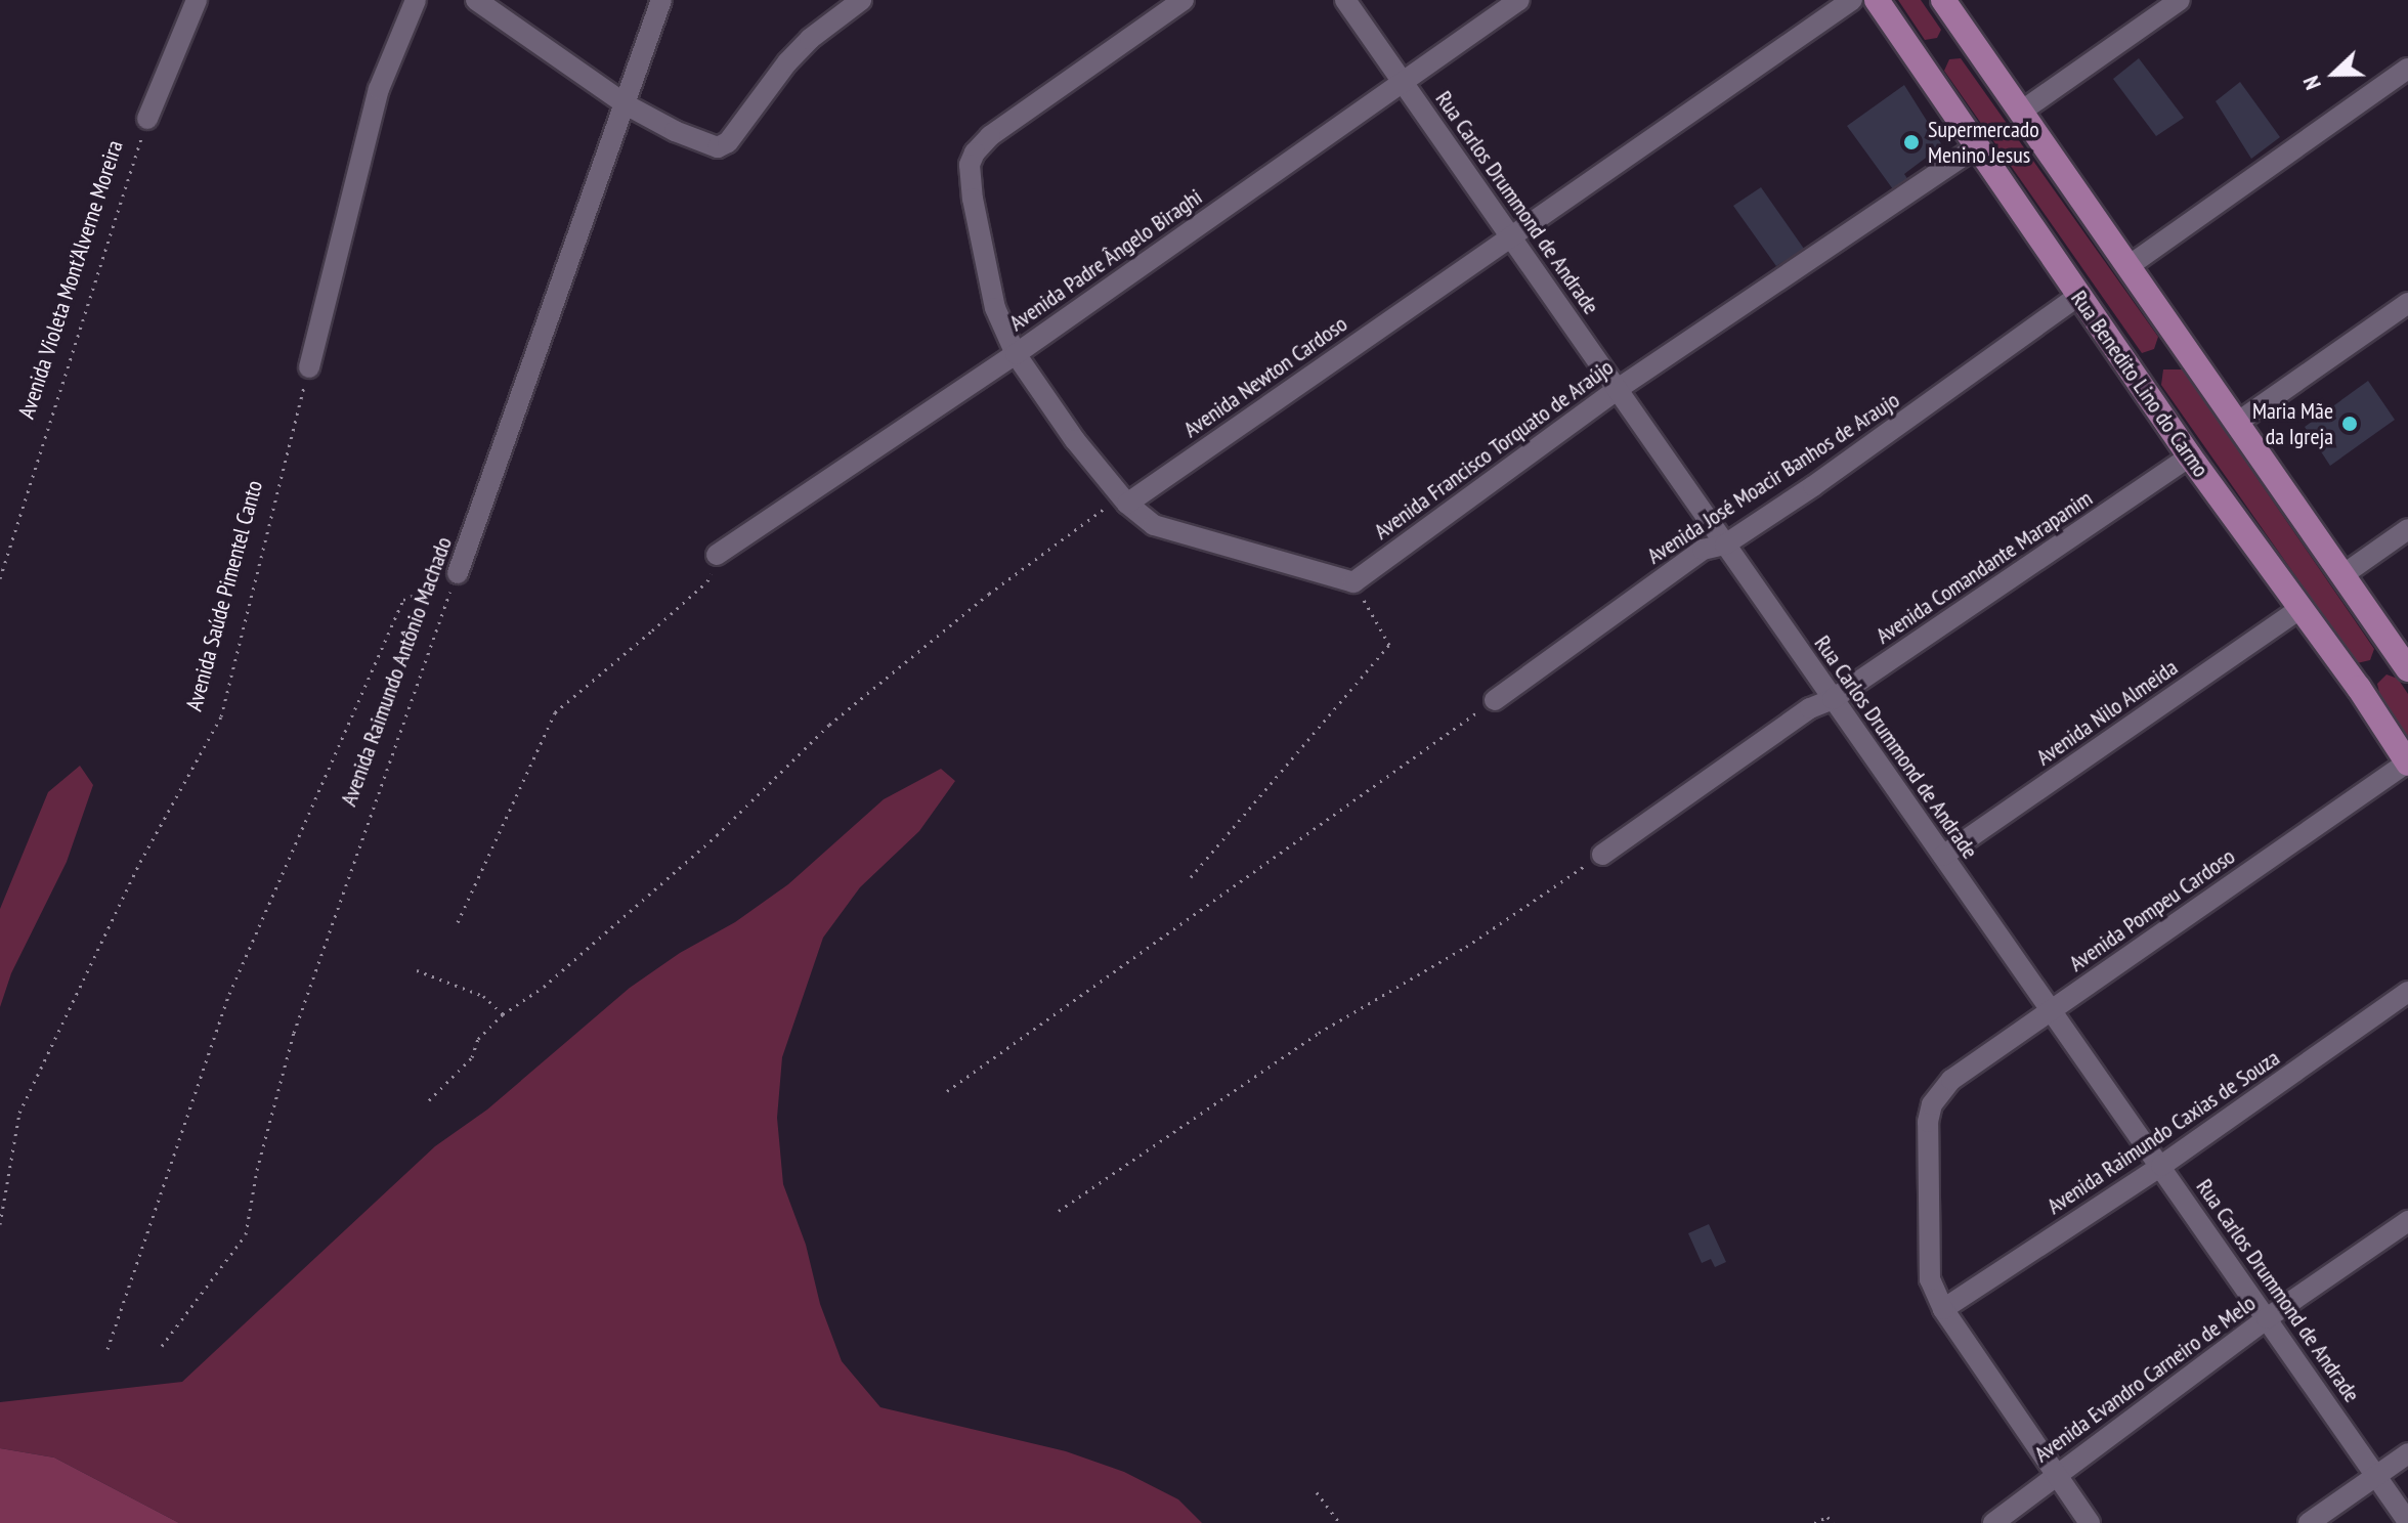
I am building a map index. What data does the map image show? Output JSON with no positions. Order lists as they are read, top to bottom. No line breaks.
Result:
{"streets":{"main road":["Rua Benedito Lino do Carmo"],"street":["Rua Carlos Drummond de Andrade","Avenida Padre Ângelo Biraghi","Avenida Violeta Mont'Alverne Moreira","Avenida Newton Cardoso","Avenida Francisco Torquato de Araújo","Avenida José Moacir Banhos de Araujo","Avenida Comandante Marapanim","Avenida Raimundo Antônio Machado","Avenida Nilo Almeida","Avenida Pompeu Cardoso","Avenida Raimundo Caxias de Souza","Avenida Evandro Carneiro de Melo"],"path":["Avenida Saúde Pimentel Canto"]},"crossings":[["Rua Carlos Drummond de Andrade","Avenida Padre Ângelo Biraghi"],["Rua Carlos Drummond de Andrade","Avenida Newton Cardoso"],["Rua Carlos Drummond de Andrade","Avenida Francisco Torquato de Araújo"],["Rua Carlos Drummond de Andrade","Avenida José Moacir Banhos de Araujo"],["Rua Carlos Drummond de Andrade","Avenida Comandante Marapanim"],["Rua Carlos Drummond de Andrade","Avenida Nilo Almeida"],["Rua Carlos Drummond de Andrade","Avenida Pompeu Cardoso"],["Rua Carlos Drummond de Andrade","Avenida Raimundo Caxias de Souza"],["Rua Carlos Drummond de Andrade","Avenida Evandro Carneiro de Melo"],["Rua Benedito Lino do Carmo","Avenida Francisco Torquato de Araújo"],["Rua Benedito Lino do Carmo","Avenida José Moacir Banhos de Araujo"],["Rua Benedito Lino do Carmo","Avenida Comandante Marapanim"],["Rua Benedito Lino do Carmo","Avenida Nilo Almeida"],["Rua Benedito Lino do Carmo","Avenida Pompeu Cardoso"],["Avenida Pompeu Cardoso","Avenida Raimundo Caxias de Souza"]],"places":["Supermercado Menino Jesus","Maria Mãe da Igreja"],"north":"left"}
